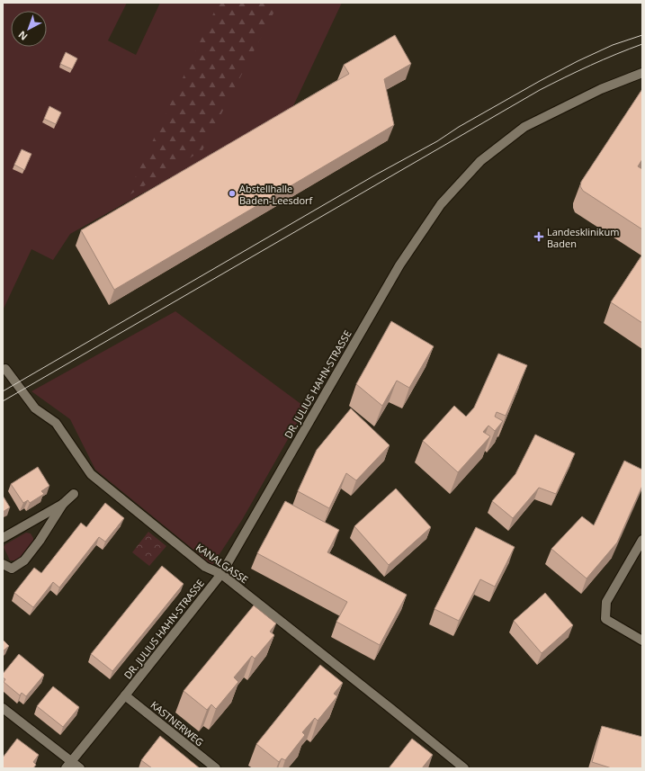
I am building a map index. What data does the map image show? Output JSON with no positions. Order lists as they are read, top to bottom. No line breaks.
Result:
{"streets":{"street":["DR. JULIUS HAHN-STRASSE","KANALGASSE","KASTNERWEG"]},"crossings":[["DR. JULIUS HAHN-STRASSE","KANALGASSE"],["DR. JULIUS HAHN-STRASSE","KASTNERWEG"]],"places":{"other":["Abstellhalle Baden-Leesdorf"],"health":["Landesklinikum Baden"]},"north":"bottom left"}
